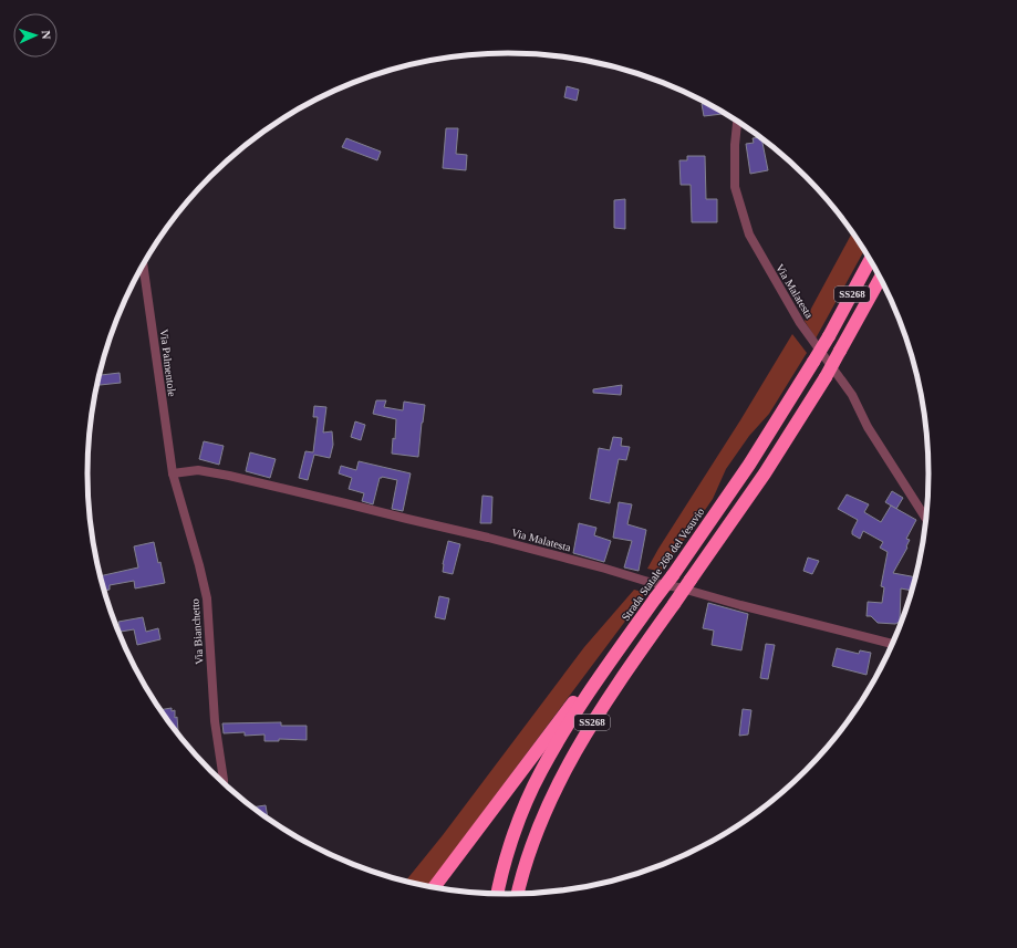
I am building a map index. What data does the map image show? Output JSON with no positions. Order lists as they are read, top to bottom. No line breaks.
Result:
{"streets":{"highway":["SS268","Strada Statale 268 del Vesuvio"],"street":["Via Malatesta","Via Palmentole","Via Bianchetto"]},"crossings":[["Via Malatesta","Via Palmentole"],["Via Malatesta","Via Bianchetto"],["Via Palmentole","Via Bianchetto"]],"north":"right"}
